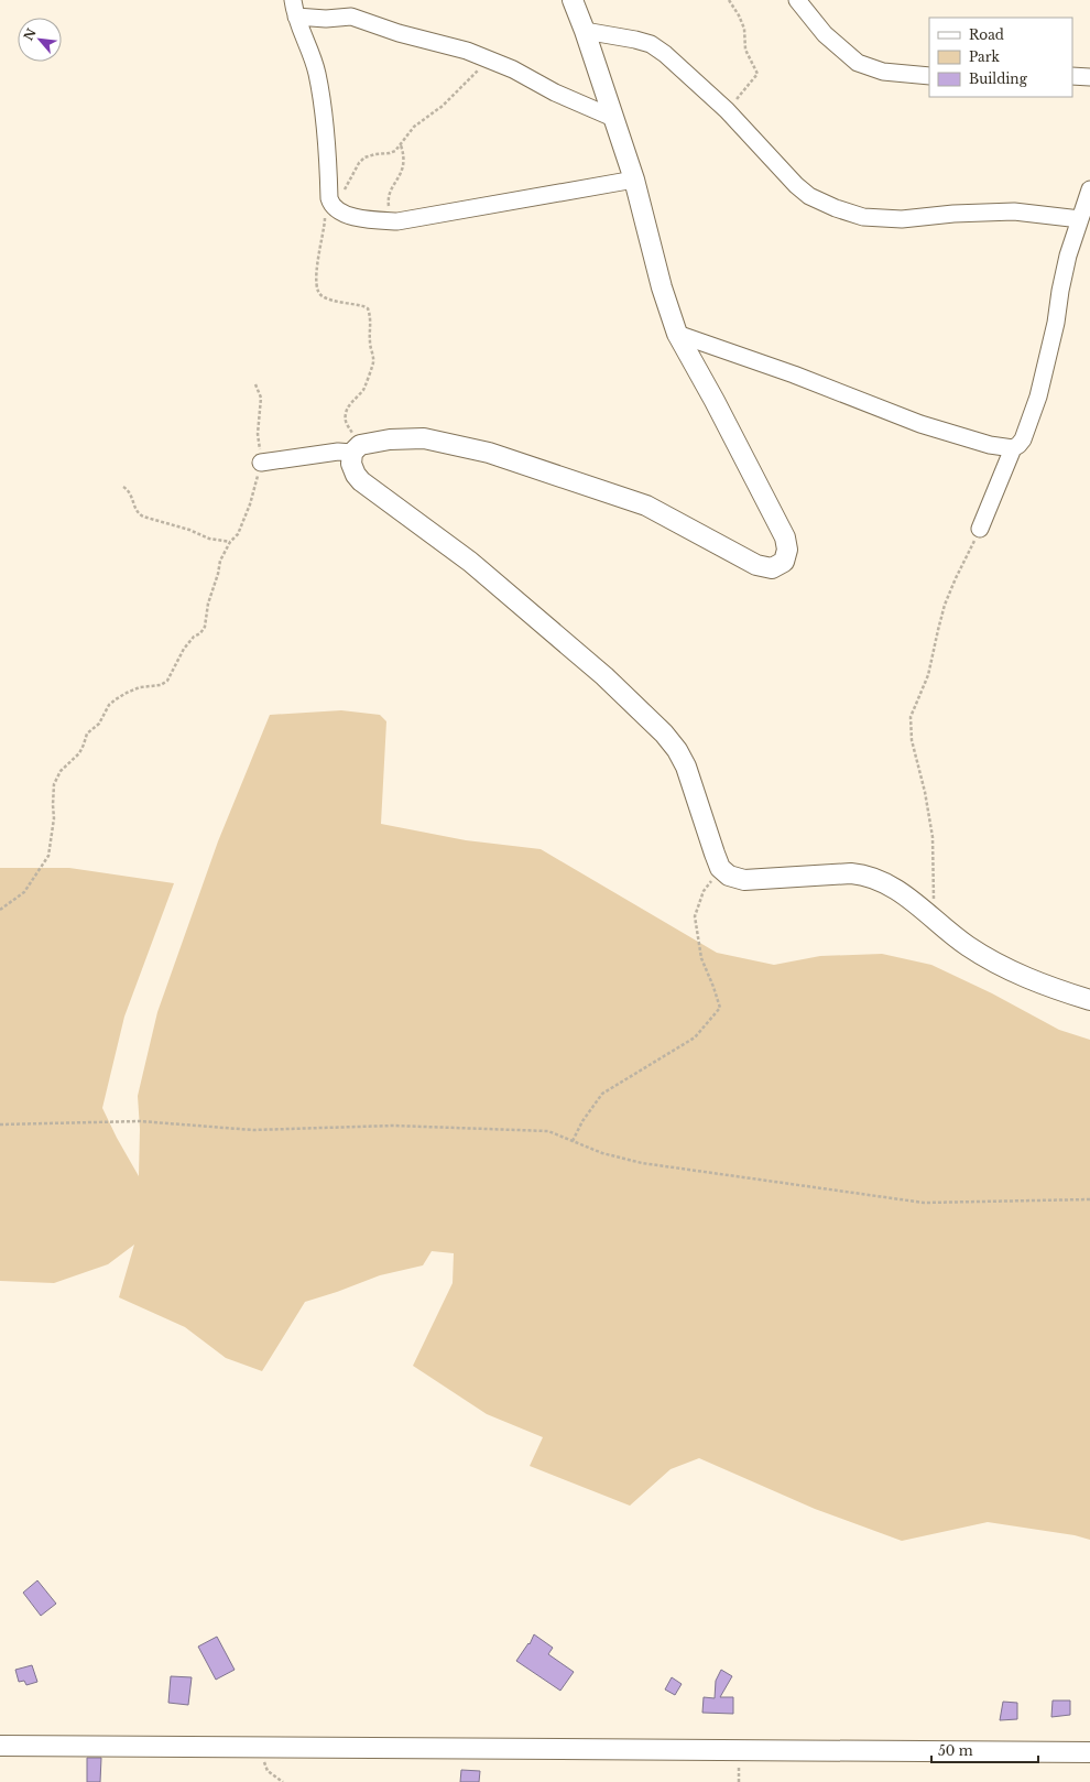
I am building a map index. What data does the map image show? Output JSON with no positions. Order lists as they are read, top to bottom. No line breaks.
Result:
{"legend":["Road","Park","Building"],"scale_bar":"50 m","north":"top left"}
